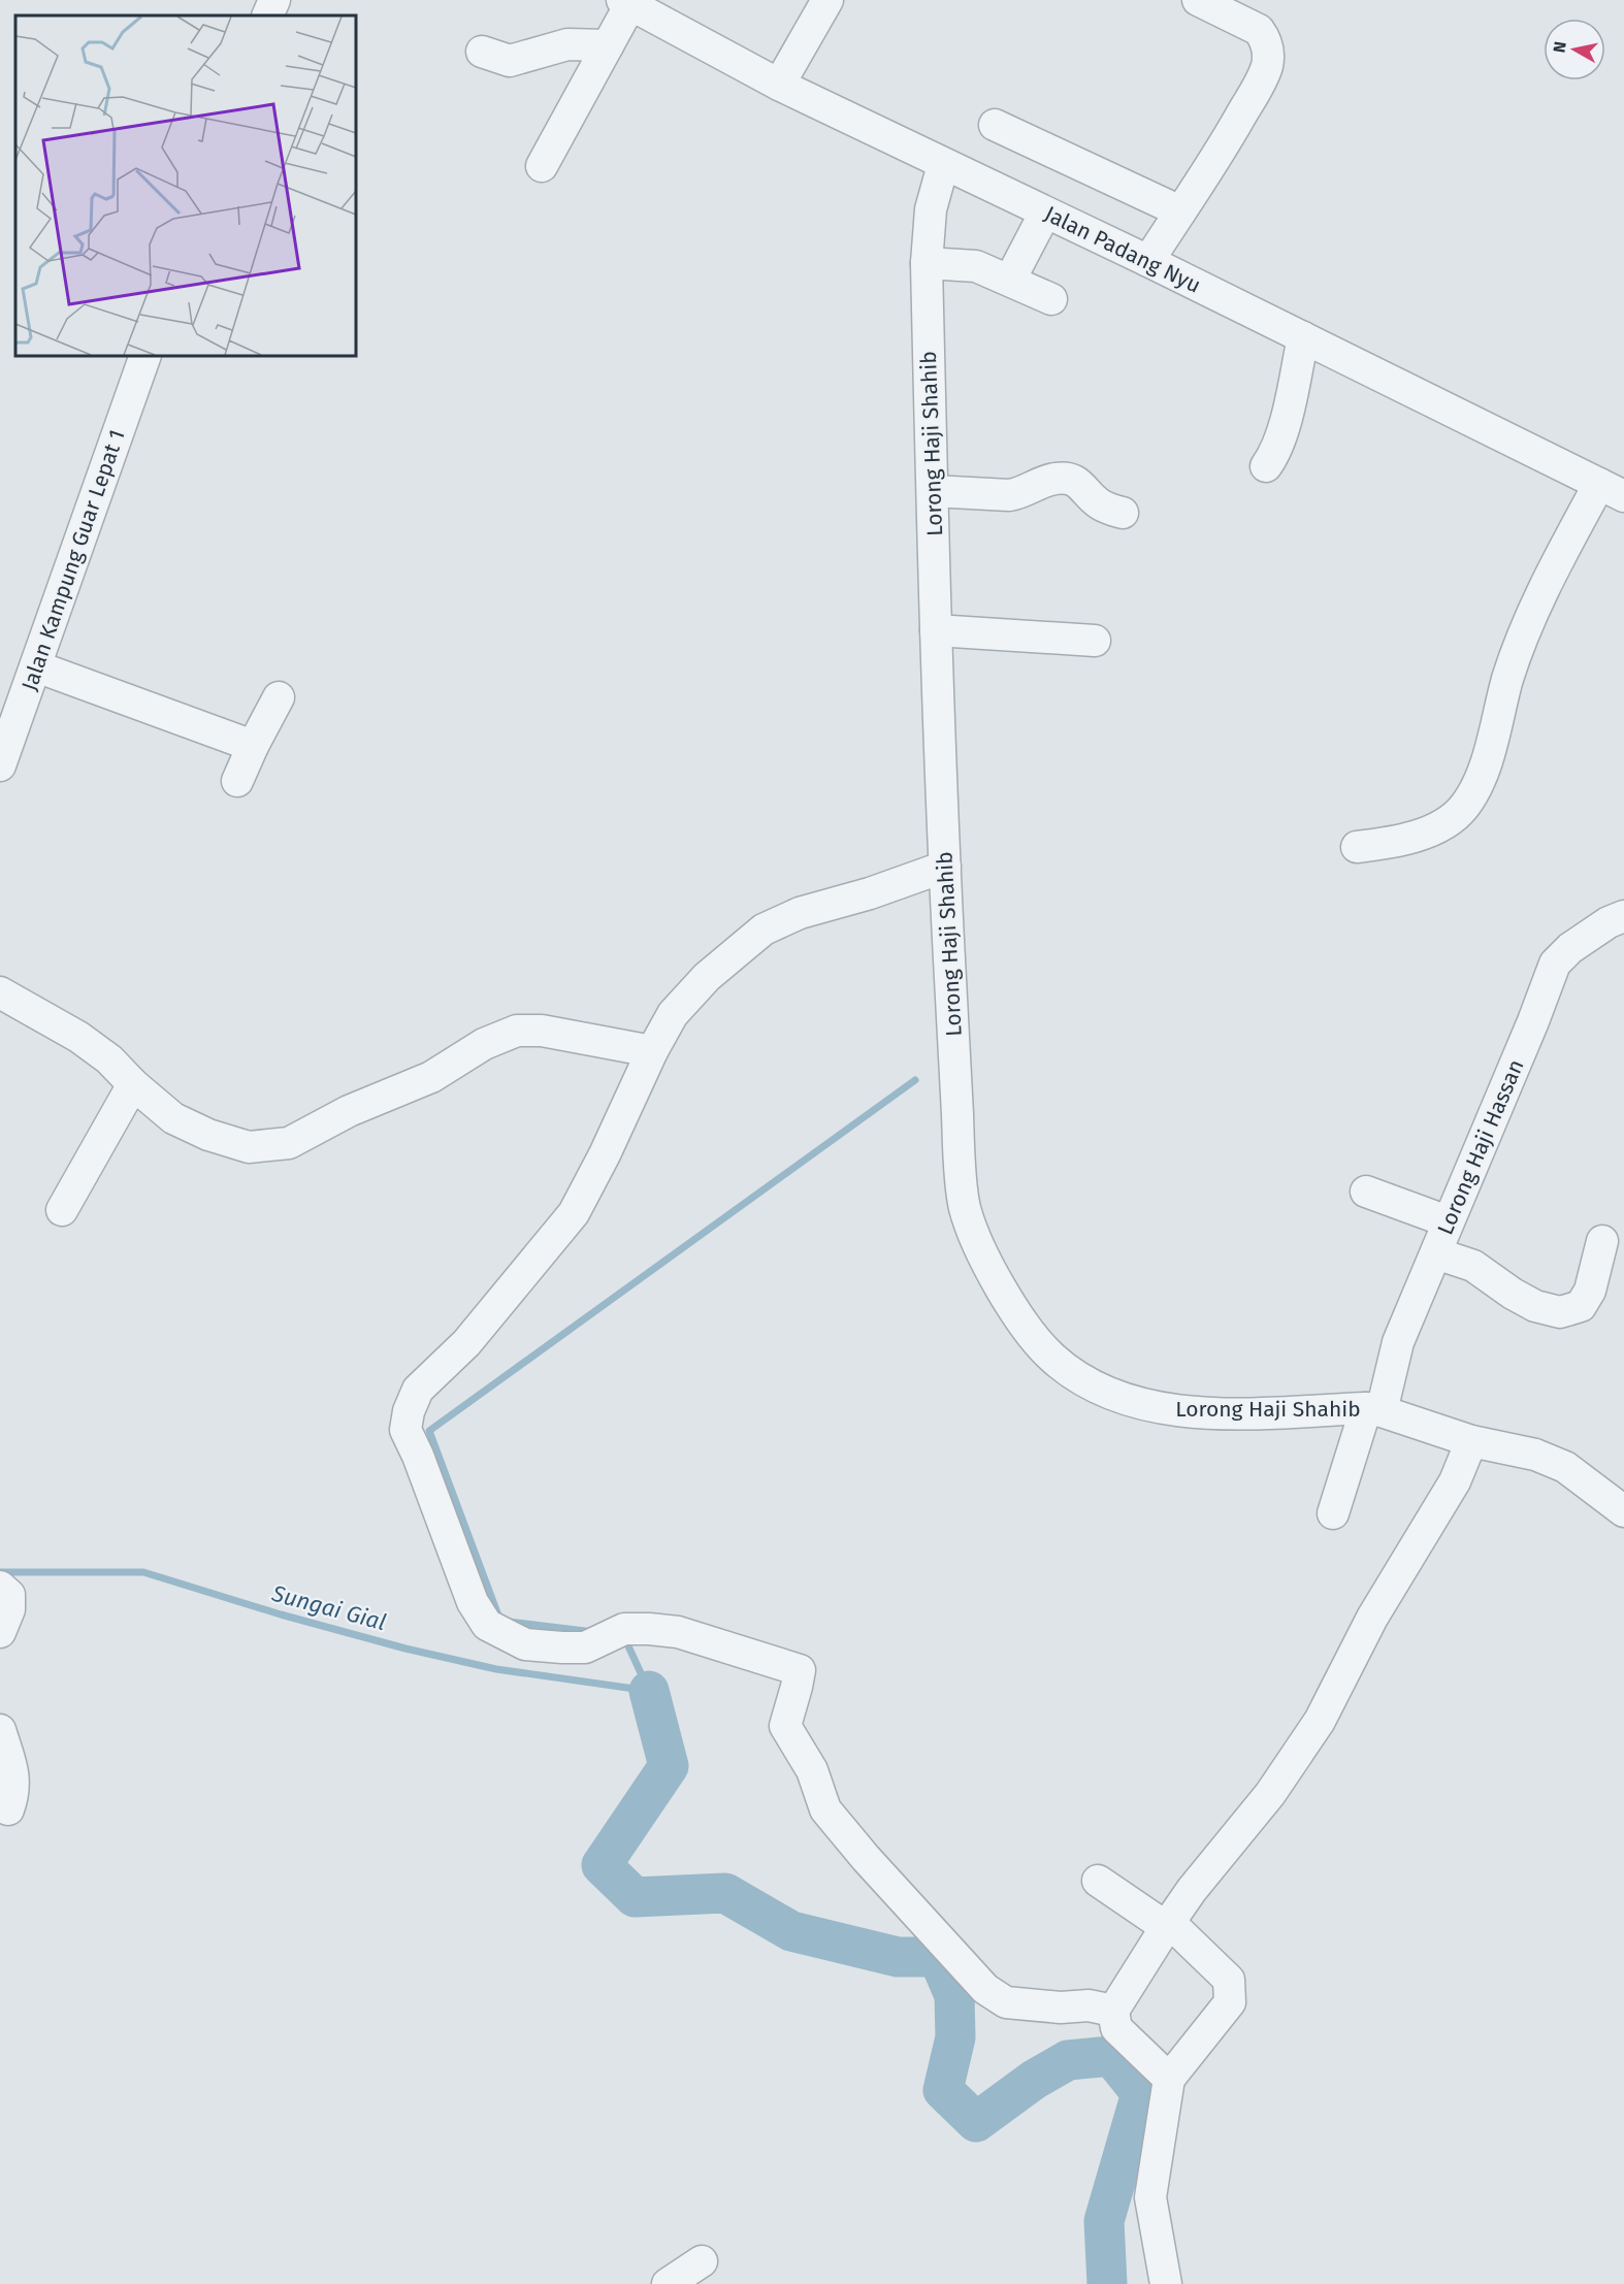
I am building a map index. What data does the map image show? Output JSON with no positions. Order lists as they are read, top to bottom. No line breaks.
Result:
{"streets":{"street":["Jalan Padang Nyu","Lorong Haji Shahib","Jalan Kampung Guar Lepat 1","Lorong Haji Hassan"]},"crossings":[["Jalan Padang Nyu","Lorong Haji Shahib"],["Lorong Haji Shahib","Lorong Haji Hassan"]],"water":["Sungai Gial"],"north":"left"}
